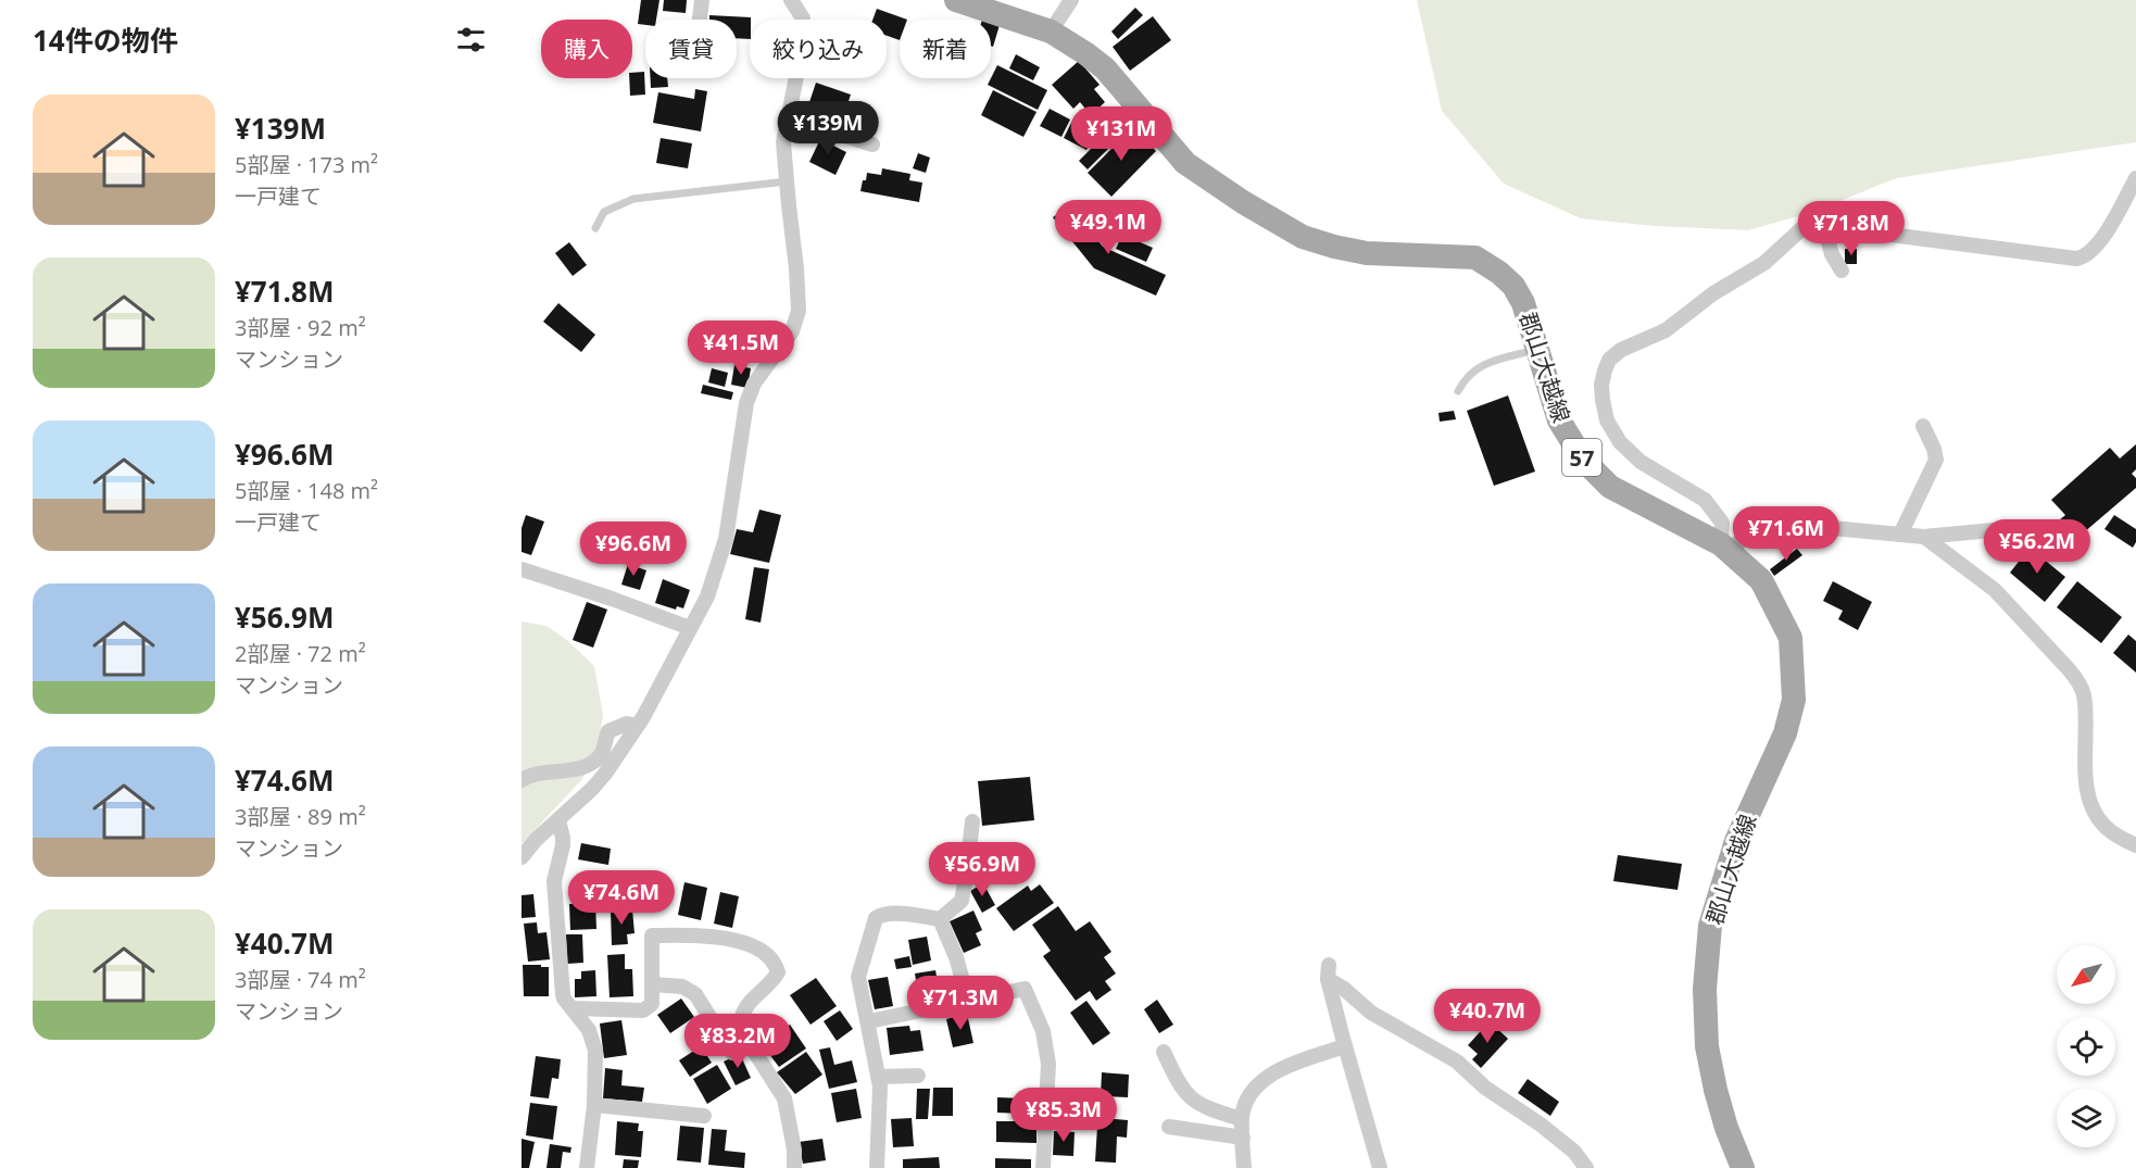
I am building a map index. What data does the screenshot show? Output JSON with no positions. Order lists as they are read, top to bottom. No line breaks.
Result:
{"streets":{"main road":["郡山大越線","57"]},"north":"bottom left","page":{"heading":"14件の物件","chip":["購入","賃貸","絞り込み","新着"],"list":[{"name":"¥139M","note":"5部屋 · 173 m² · 一戸建て"},{"name":"¥71.8M","note":"3部屋 · 92 m² · マンション"},{"name":"¥96.6M","note":"5部屋 · 148 m² · 一戸建て"},{"name":"¥56.9M","note":"2部屋 · 72 m² · マンション"},{"name":"¥74.6M","note":"3部屋 · 89 m² · マンション"},{"name":"¥40.7M","note":"3部屋 · 74 m² · マンション"}],"price":["¥139M","¥131M","¥49.1M","¥71.8M","¥41.5M","¥71.6M","¥56.2M","¥96.6M","¥56.9M","¥74.6M","¥71.3M","¥40.7M","¥83.2M","¥85.3M"]}}
